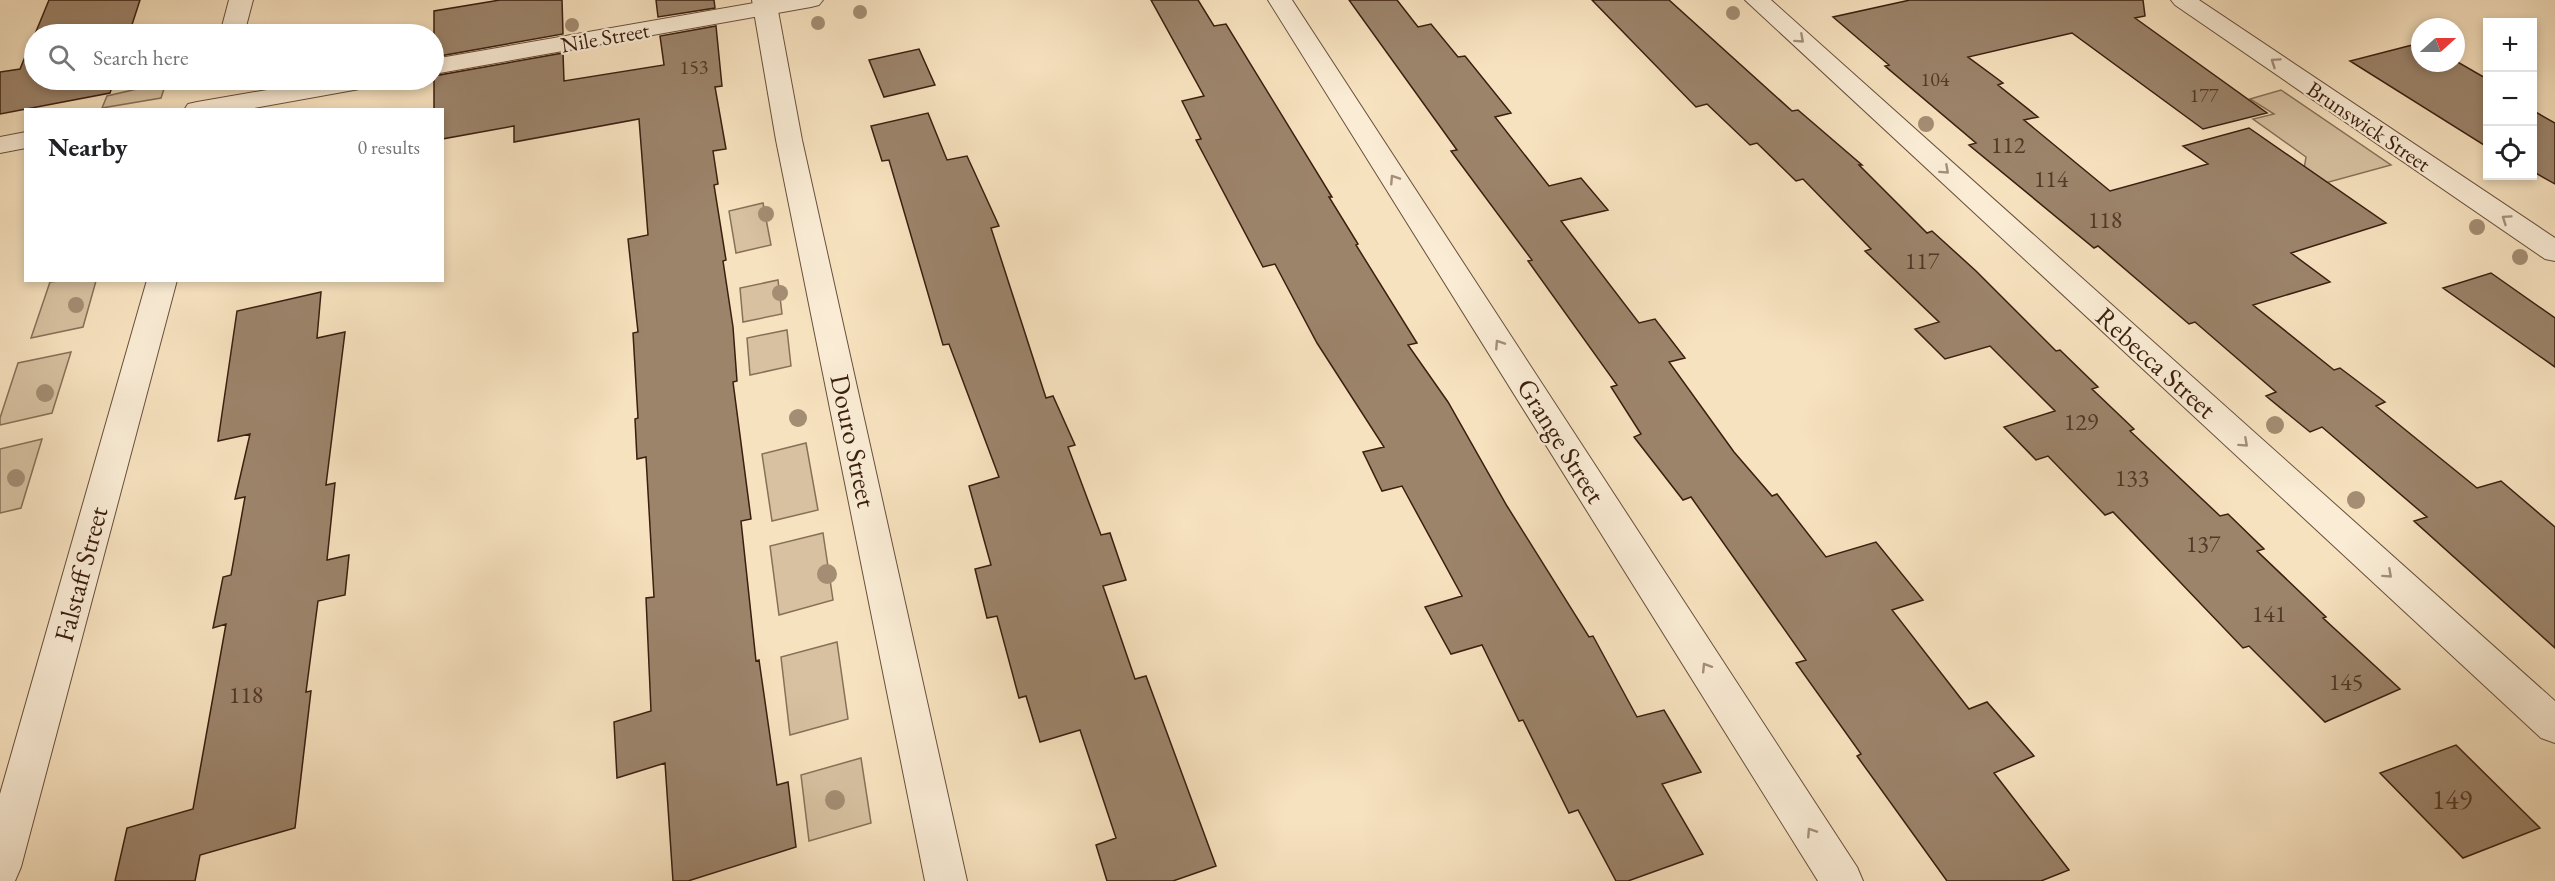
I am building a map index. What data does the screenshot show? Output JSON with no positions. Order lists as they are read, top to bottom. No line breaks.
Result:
{"streets":{"street":["Nile Street","Brunswick Street","Rebecca Street","Douro Street","Grange Street","Falstaff Street"]},"crossings":[["Nile Street","Douro Street"]],"one_way":["Brunswick Street","Rebecca Street","Grange Street"],"house_numbers":["153","104","177","112","114","118","117","129","133","137","141","145","118","149"],"north":"right","page":{"map_buttons":["+","−"],"search":"Search here","heading":["Nearby","0 results"]}}
